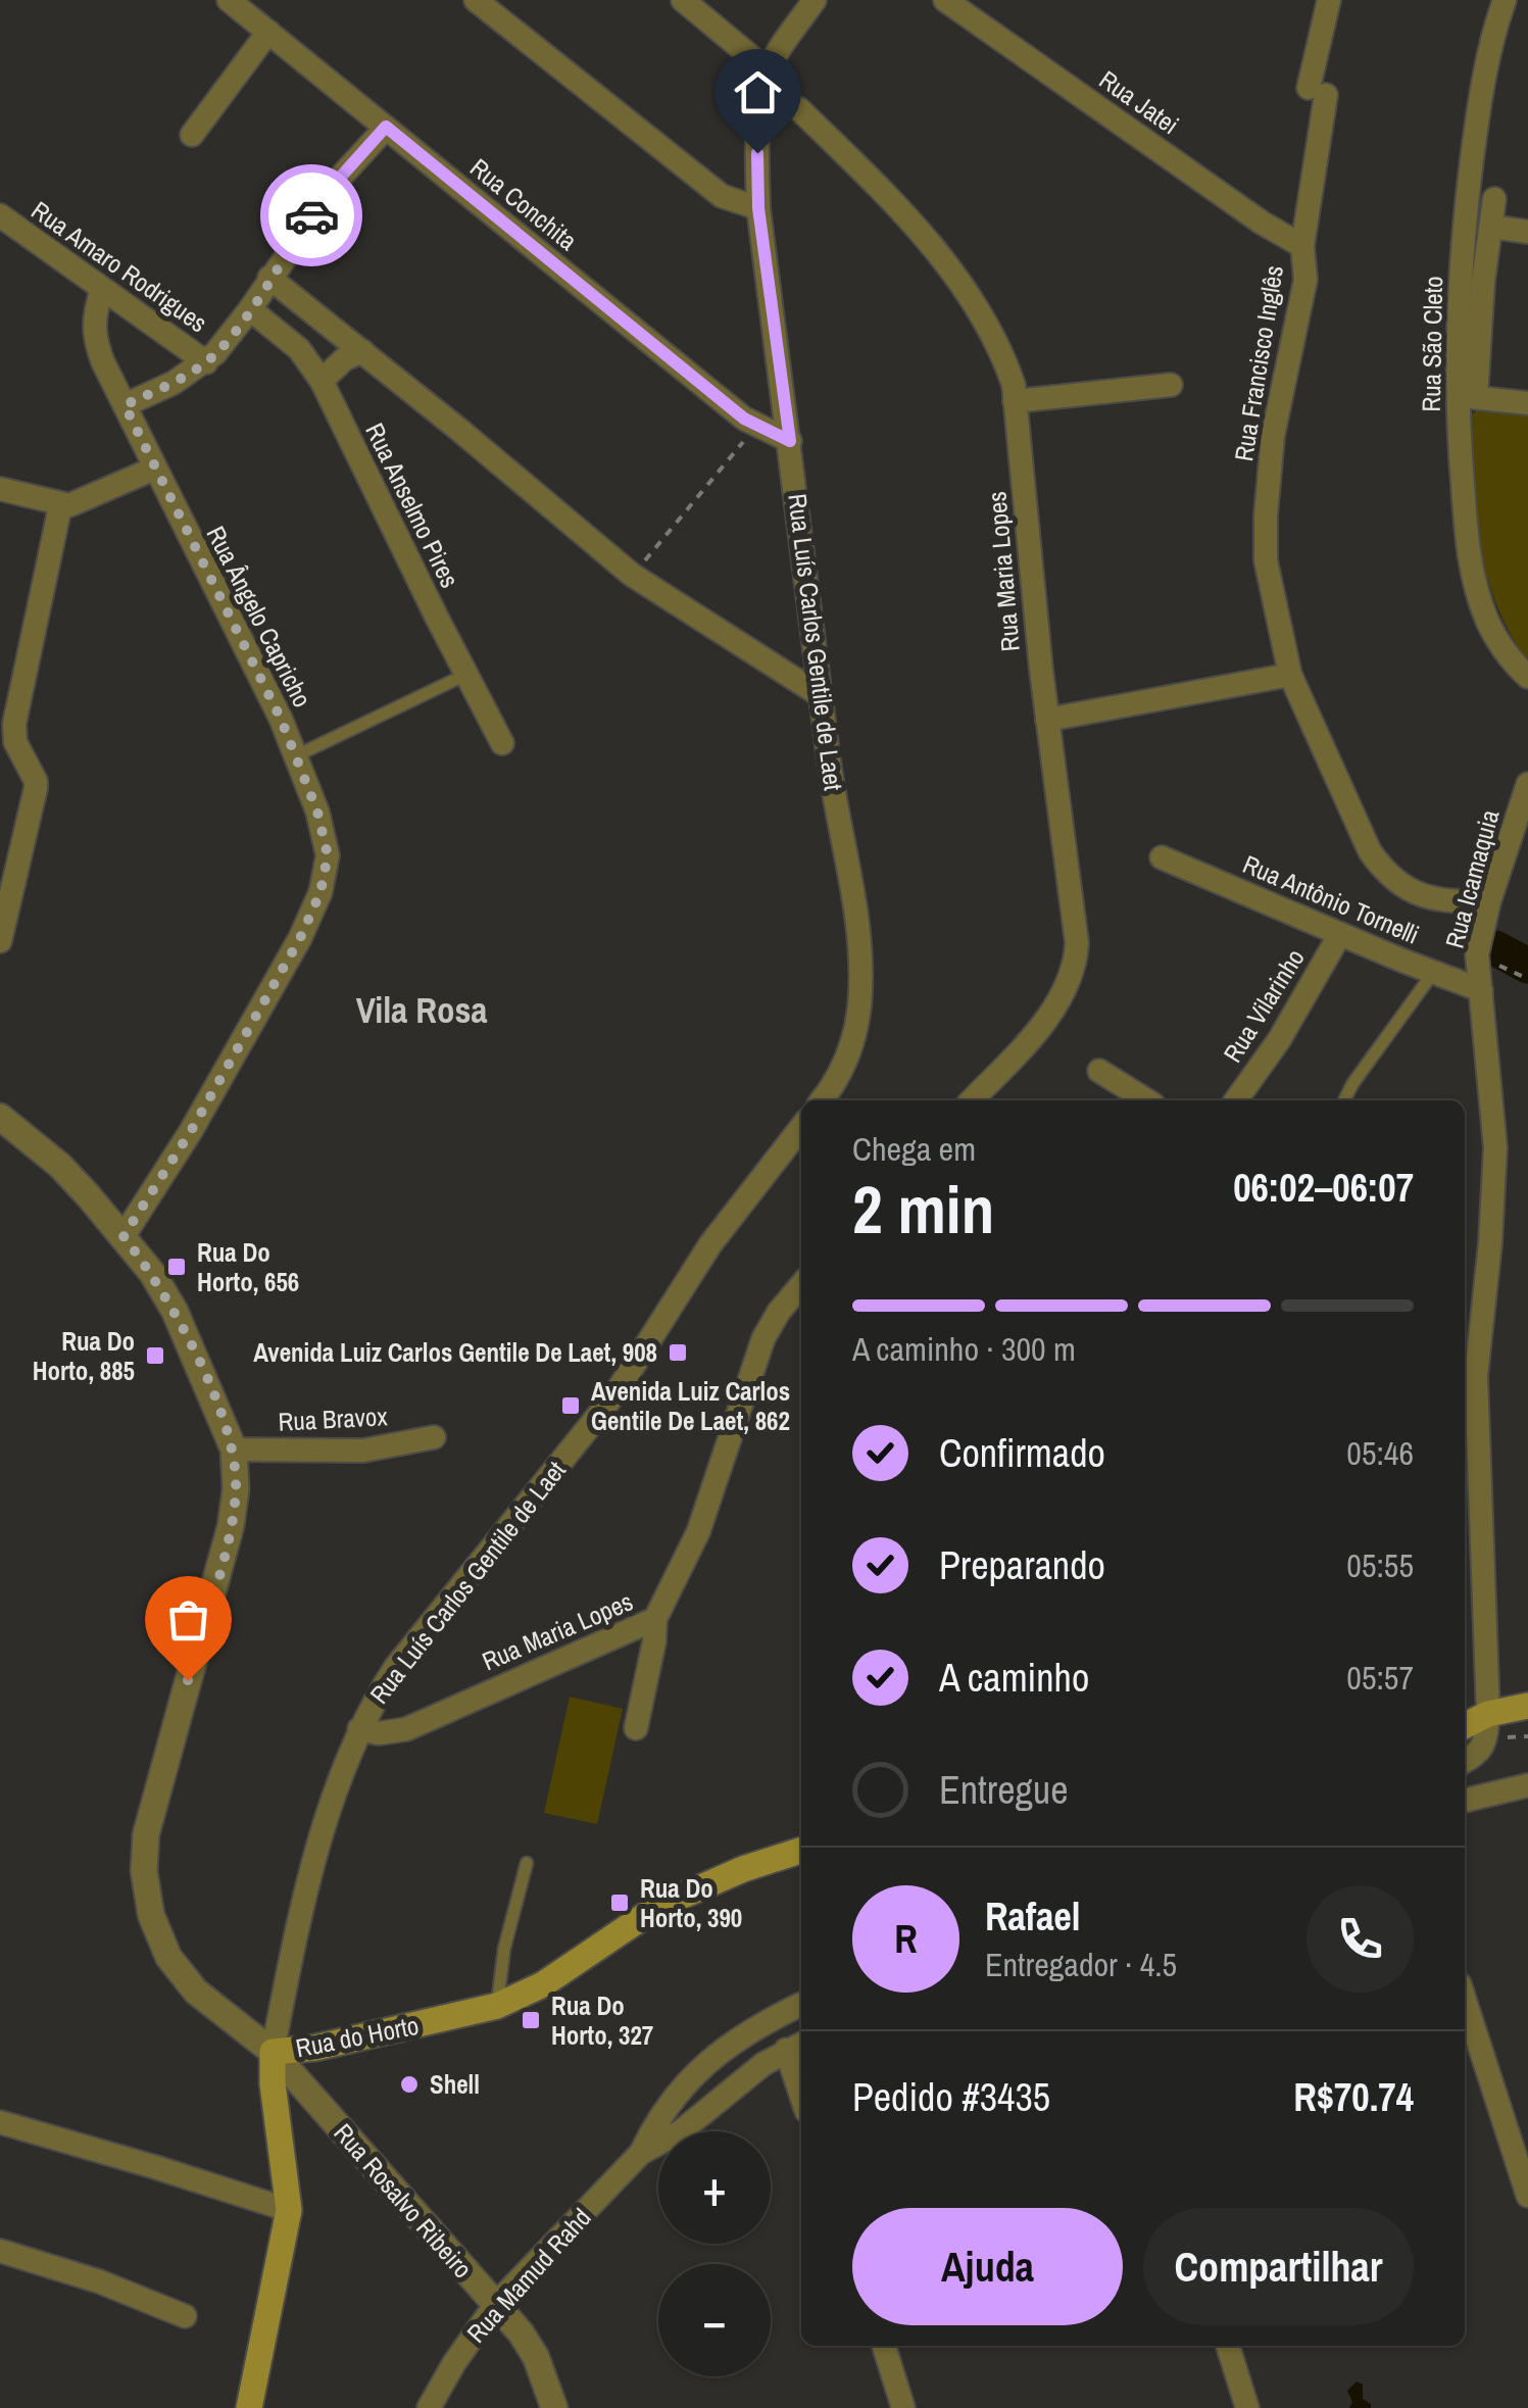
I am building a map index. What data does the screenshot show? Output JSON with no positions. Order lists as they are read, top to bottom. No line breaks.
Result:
{"streets":{"main road":["Rua Luís Carlos Gentile de Laet","Rua do Horto"],"street":["Rua Jatei","Rua Conchita","Rua Amaro Rodrigues","Rua São Cleto","Rua Francisco Inglês","Rua Anselmo Pires","Rua Maria Lopes","Rua Ângelo Capricho","Rua Icamaquia","Rua Antônio Tornelli","Rua Vilarinho","Rua Bravox","Rua Rosalvo Ribeiro","Rua Mamud Rahd"]},"crossings":[["Rua Jatei","Rua Francisco Inglês"],["Rua Conchita","Rua Luís Carlos Gentile de Laet"],["Rua Amaro Rodrigues","Rua Ângelo Capricho"],["Rua Francisco Inglês","Rua Icamaquia"],["Rua Maria Lopes","Rua Luís Carlos Gentile de Laet"],["Rua Ângelo Capricho","Rua do Horto"],["Rua Luís Carlos Gentile de Laet","Rua do Horto"],["Rua Luís Carlos Gentile de Laet","Rua Rosalvo Ribeiro"],["Rua Icamaquia","Rua Antônio Tornelli"],["Rua Antônio Tornelli","Rua Vilarinho"],["Rua Bravox","Rua do Horto"],["Rua do Horto","Rua Rosalvo Ribeiro"],["Rua Rosalvo Ribeiro","Rua Mamud Rahd"]],"districts":["Vila Rosa"],"places":{"transit":["Rua Do Horto, 656","Avenida Luiz Carlos Gentile De Laet, 908","Rua Do Horto, 885","Avenida Luiz Carlos Gentile De Laet, 862","Rua Do Horto, 390","Rua Do Horto, 327"],"other":["Shell"]},"page":{"heading":["2 min","Chega em","06:02–06:07"],"panel":["Rafael","Entregador · 4.5","Pedido #3435","R$70.74"],"bar":"A caminho · 300 m","list":[["Confirmado","05:46"],["Preparando","05:55"],["A caminho","05:57"],"Entregue"],"round":"R","map_buttons":["+","−"],"buttons":["Ajuda","Compartilhar"]}}
